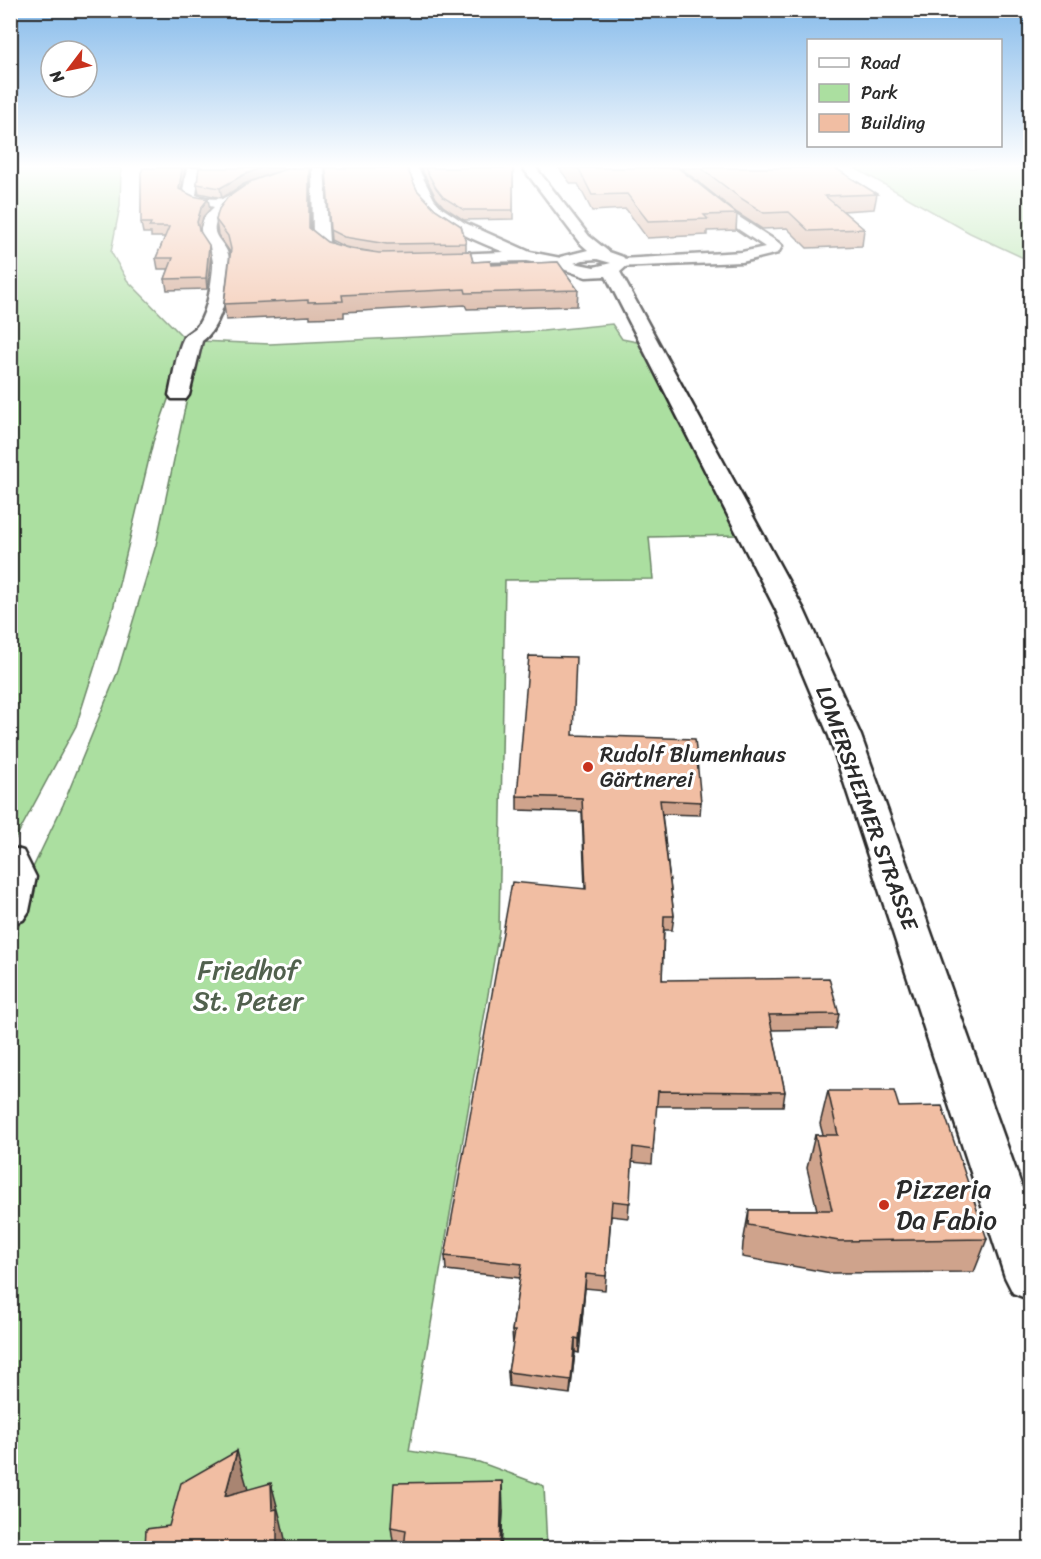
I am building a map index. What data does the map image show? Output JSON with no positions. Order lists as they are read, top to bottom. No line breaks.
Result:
{"streets":{"street":["LOMERSHEIMER STRASSE"]},"parks":["Friedhof St. Peter"],"places":["Rudolf Blumenhaus Gärtnerei","Pizzeria Da Fabio"],"legend":["Road","Park","Building"],"north":"bottom left"}
